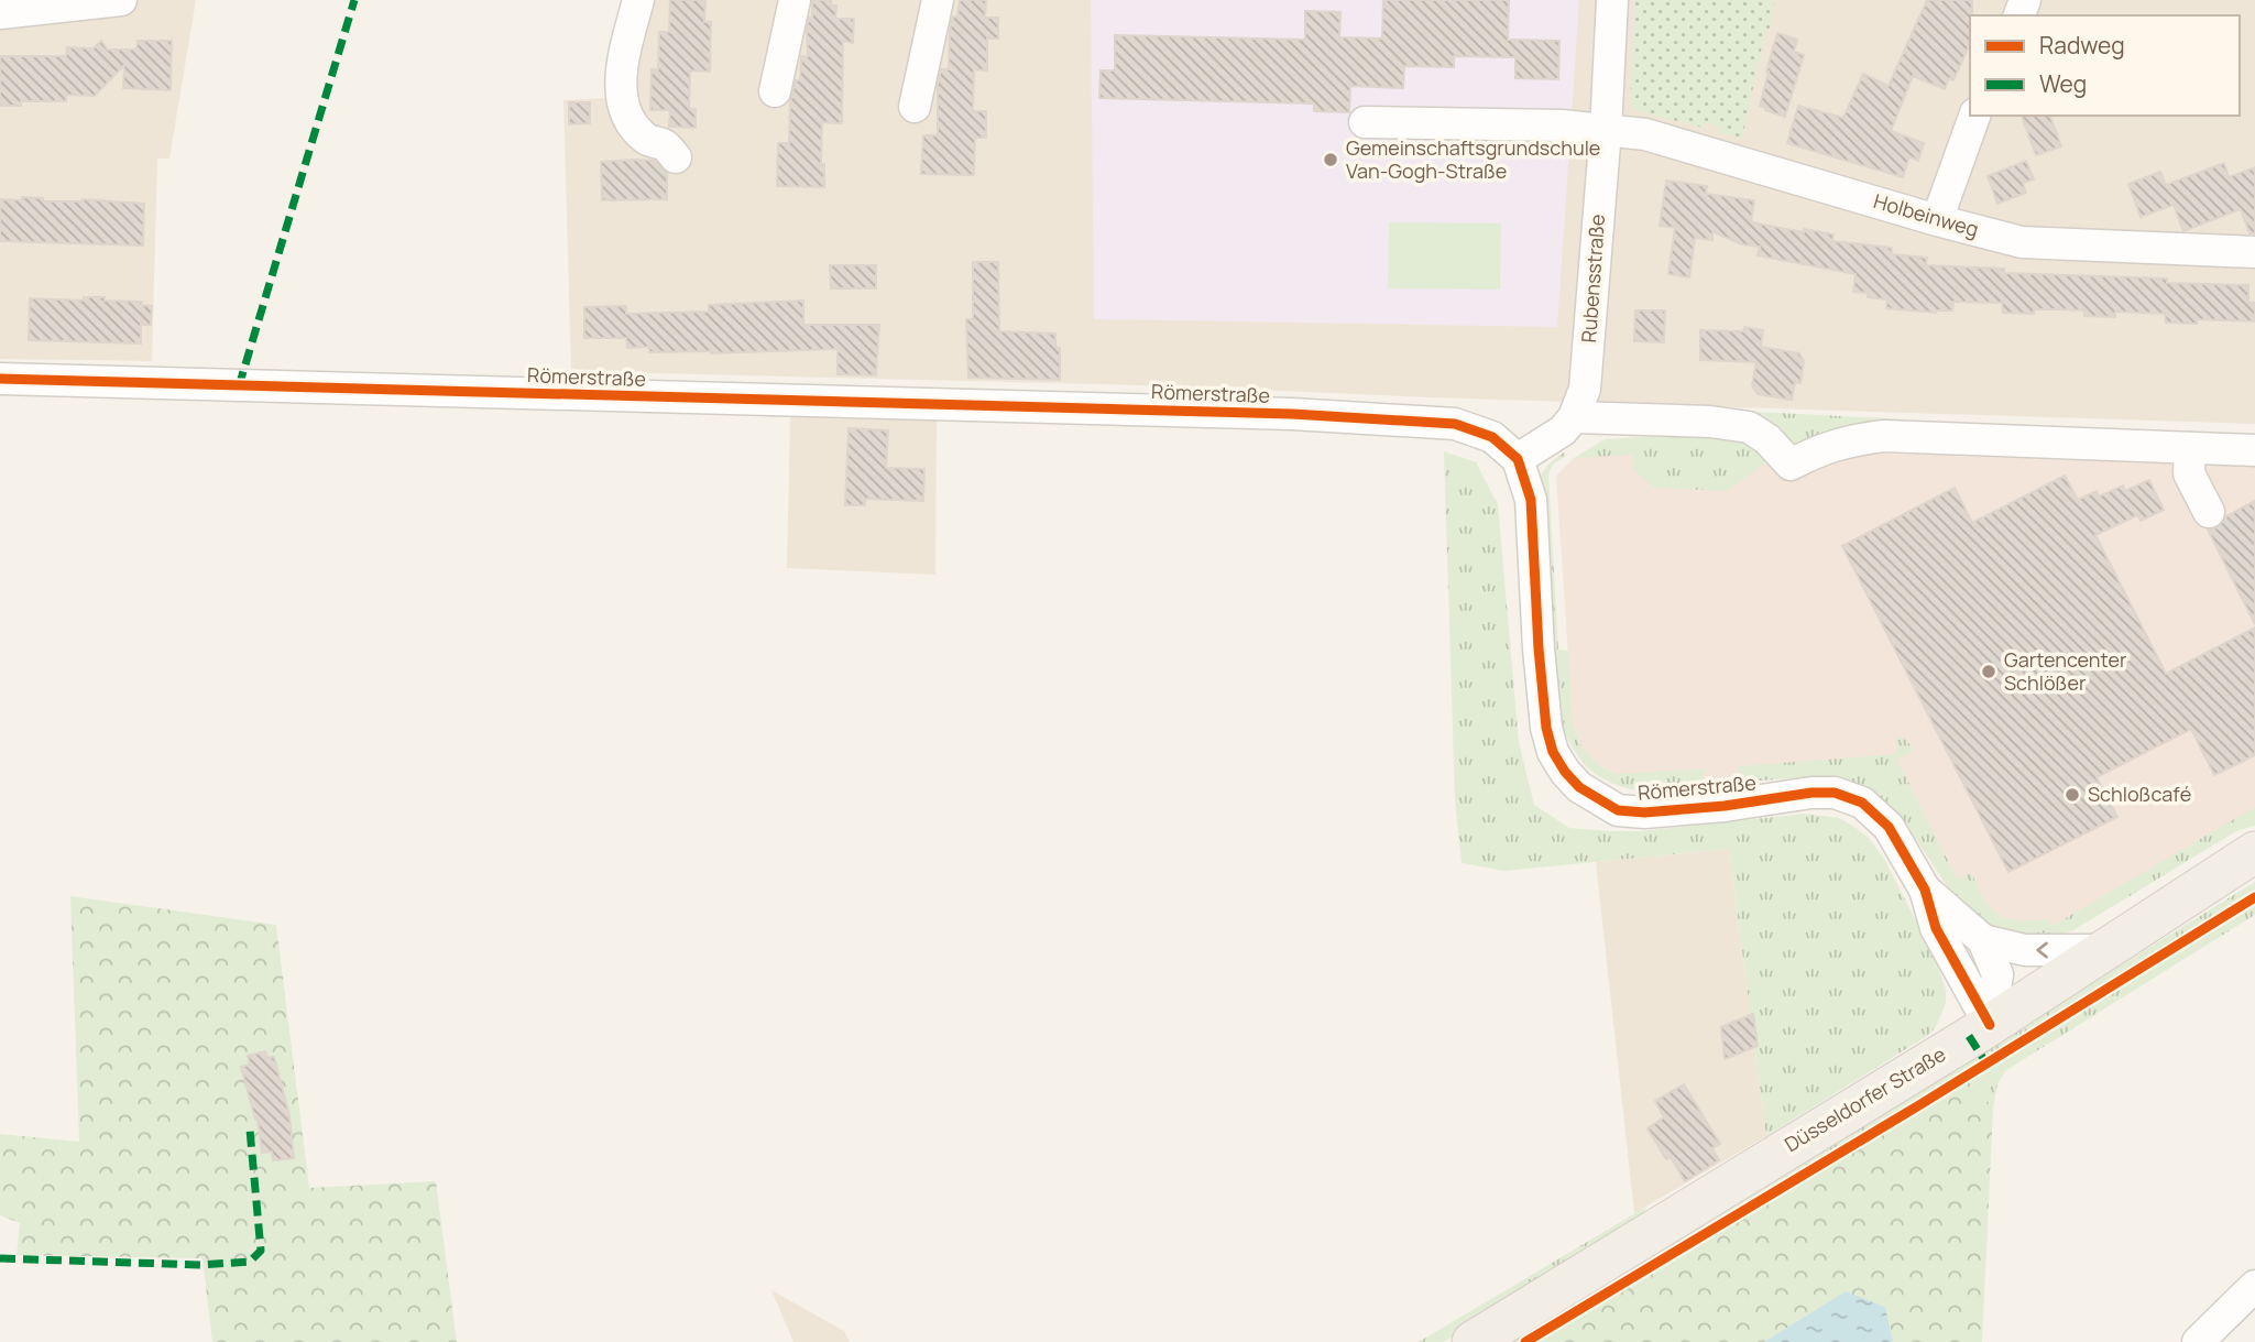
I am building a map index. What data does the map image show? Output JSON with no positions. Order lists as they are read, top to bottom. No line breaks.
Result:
{"streets":{"main road":["Düsseldorfer Straße"],"street":["Holbeinweg","Rubensstraße","Römerstraße"]},"crossings":[["Holbeinweg","Rubensstraße"],["Römerstraße","Düsseldorfer Straße"]],"places":["Gemeinschaftsgrundschule Van-Gogh-Straße","Gartencenter Schlößer","Schloßcafé"],"legend":["Radweg","Weg"]}
